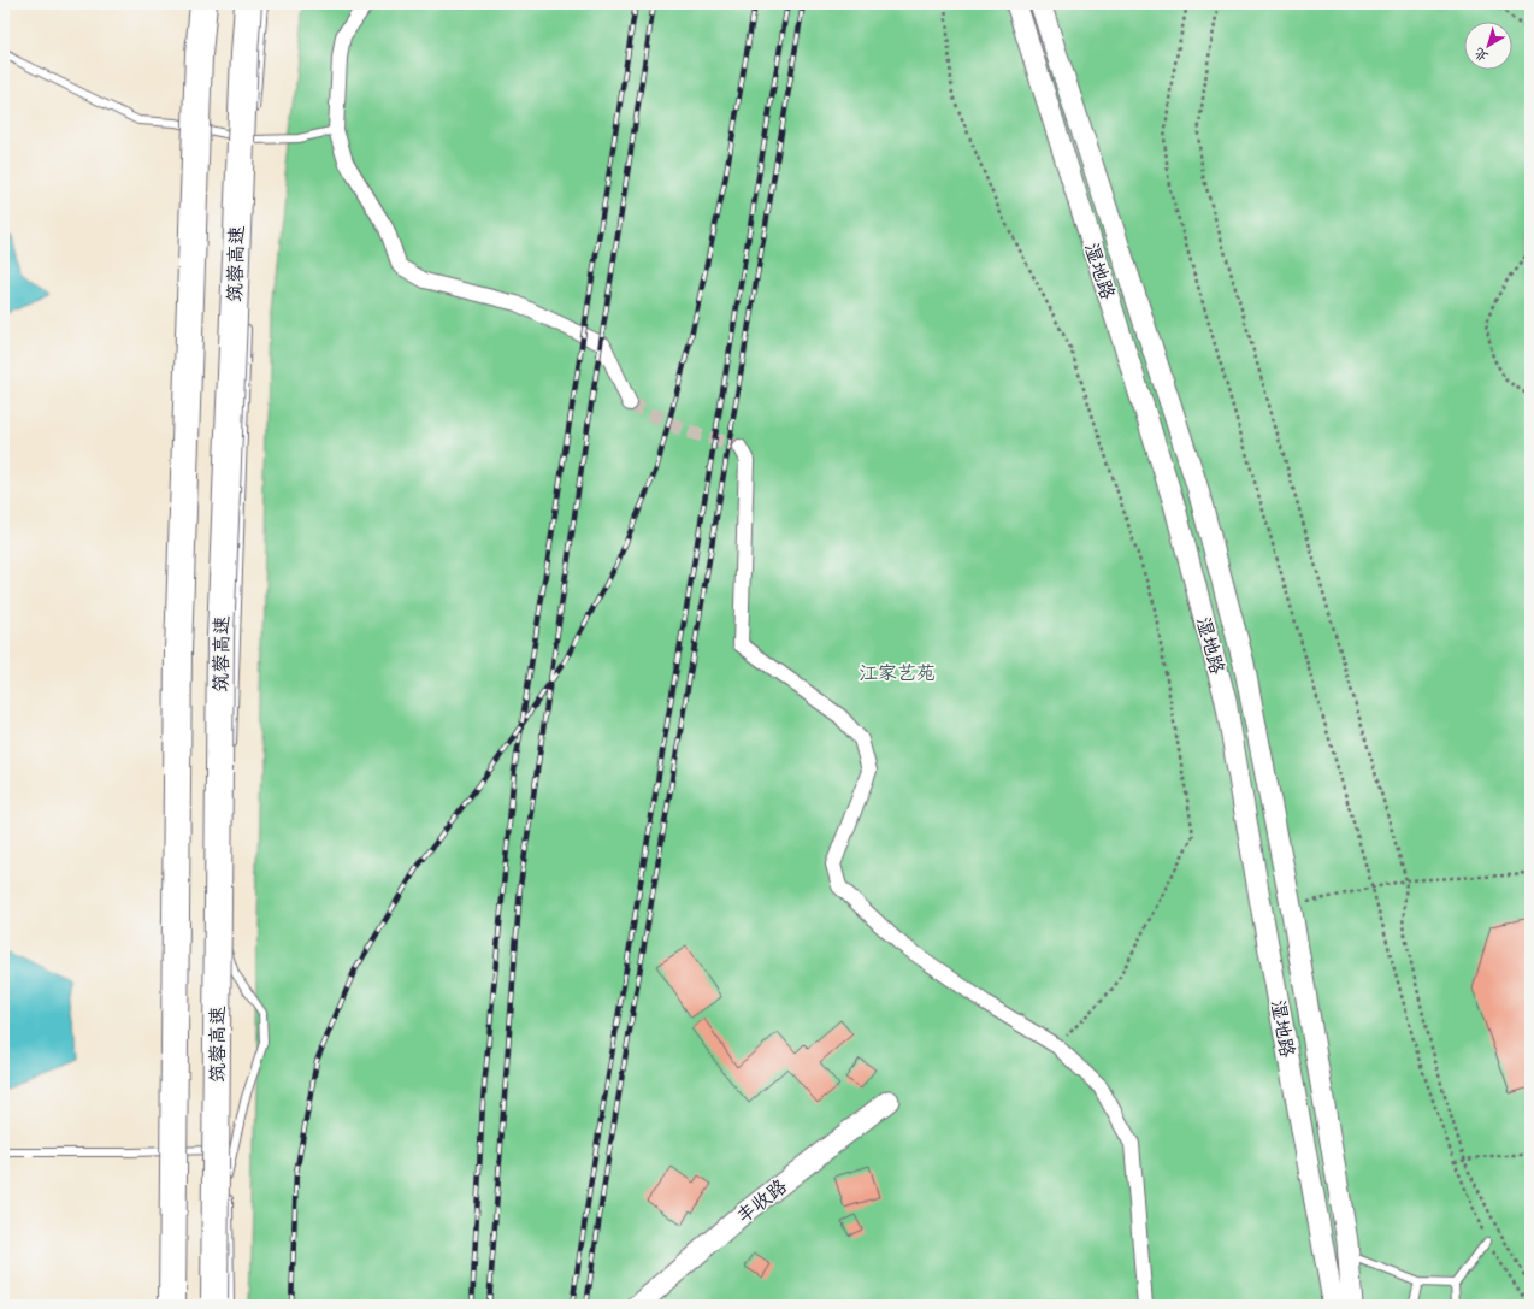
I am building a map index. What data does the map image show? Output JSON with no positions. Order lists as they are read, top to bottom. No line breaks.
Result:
{"streets":{"highway":["筑蓉高速"],"street":["湿地路","丰收路"]},"parks":["江家艺苑"],"north":"bottom left"}
